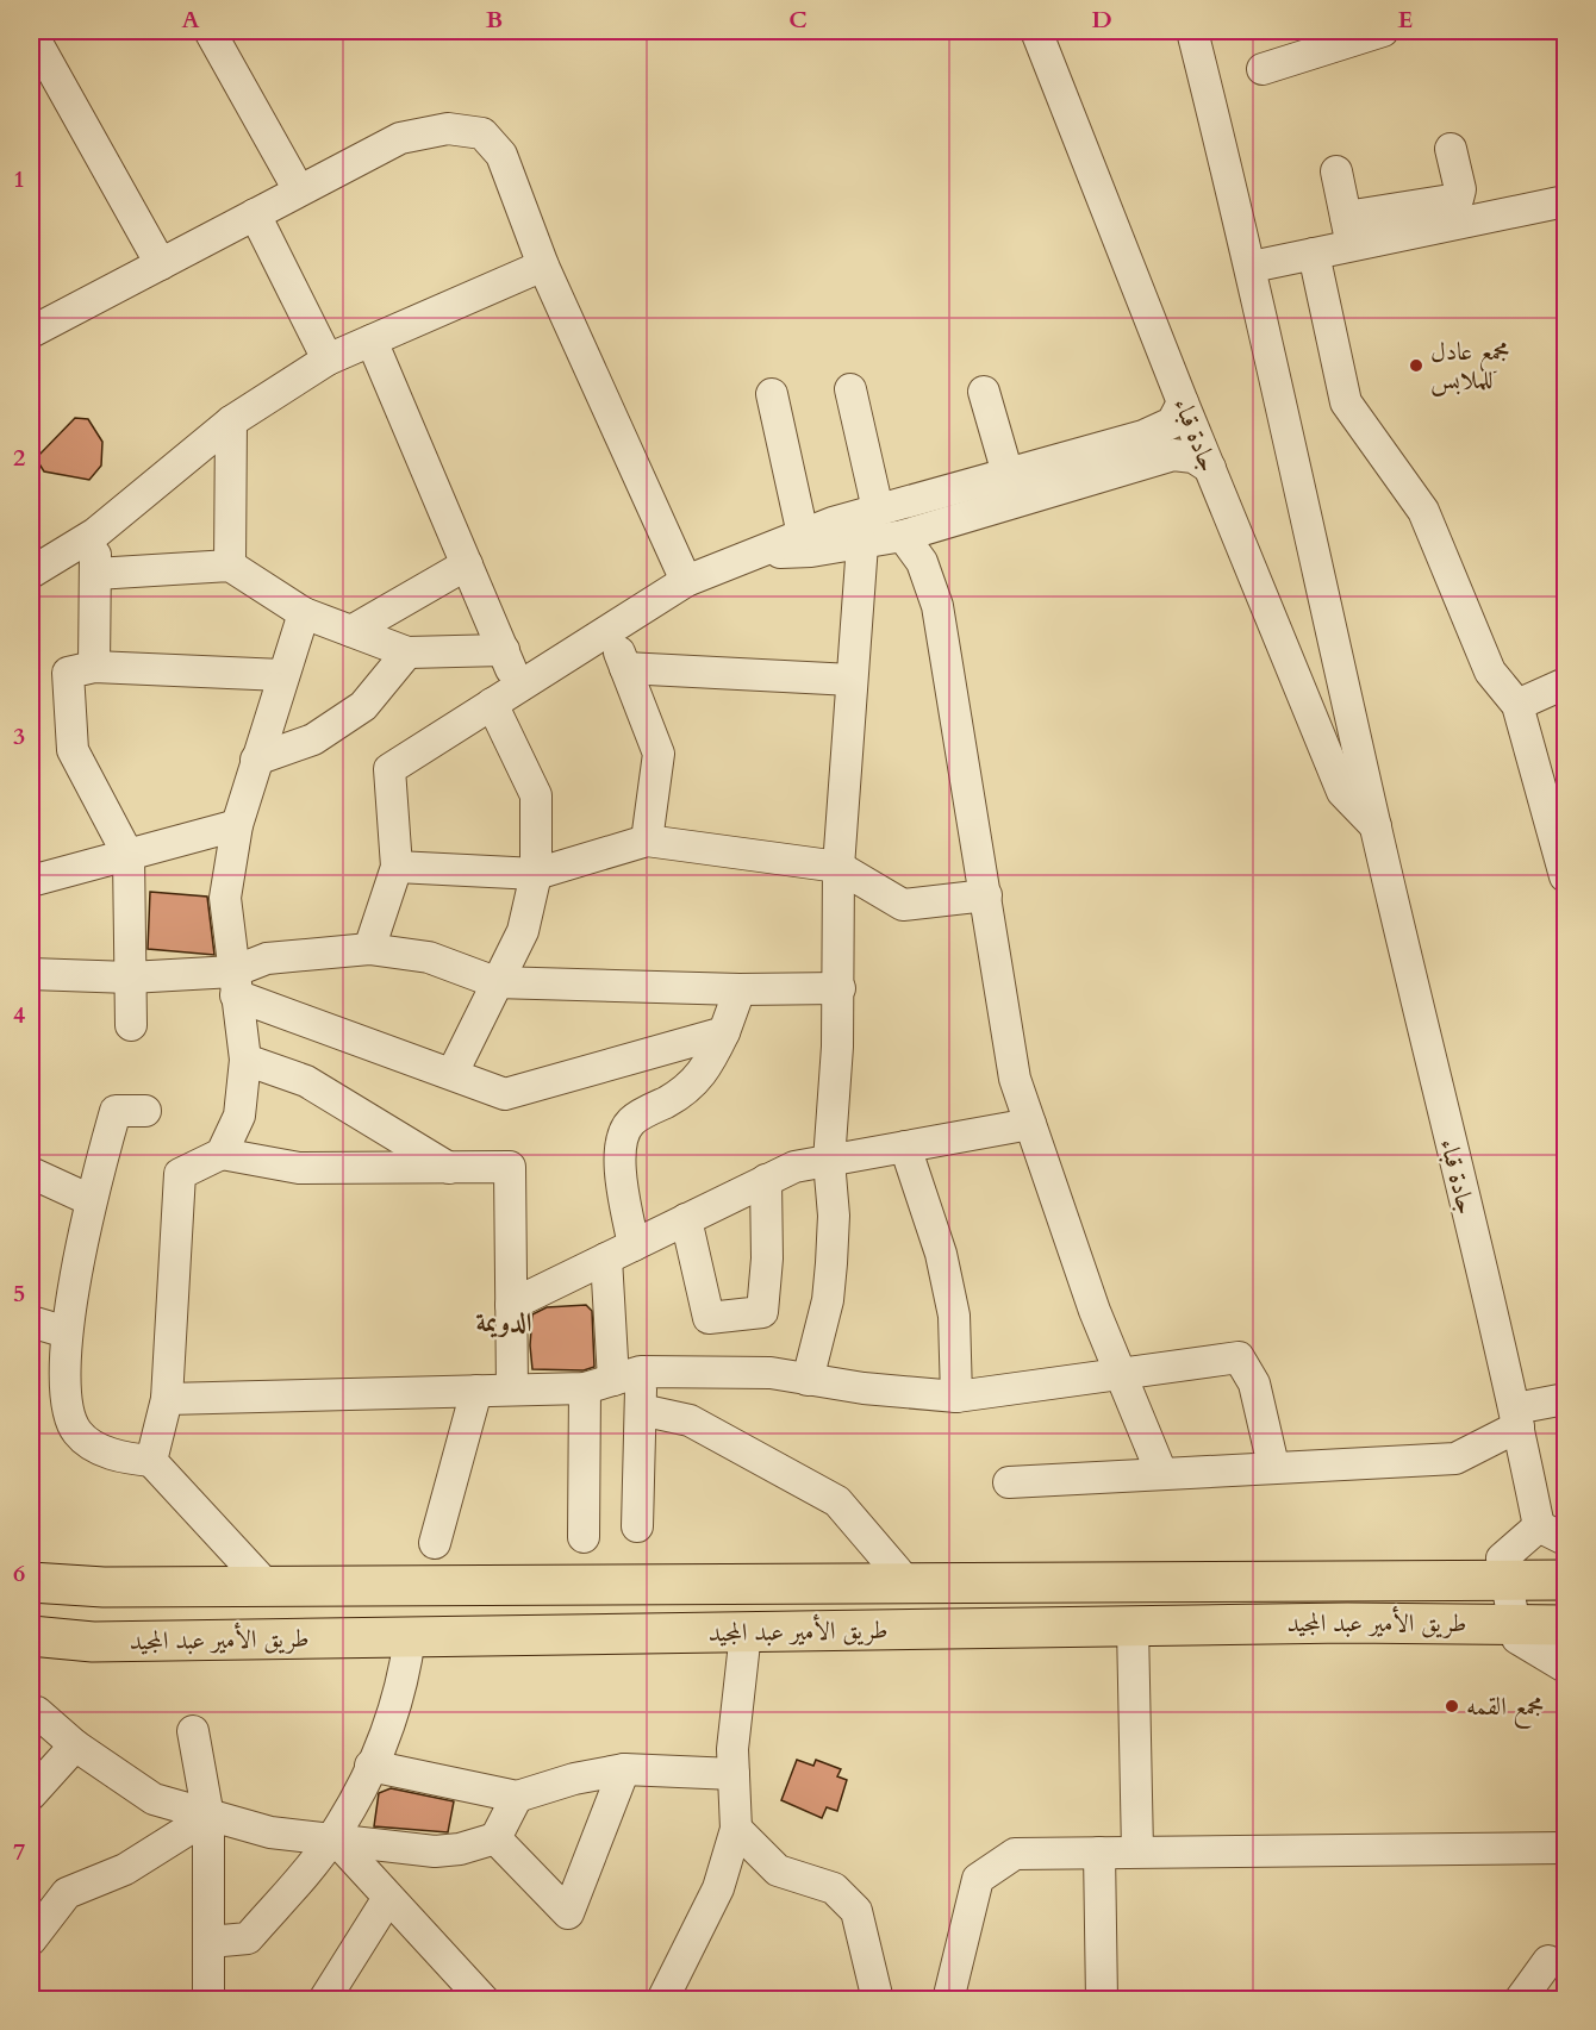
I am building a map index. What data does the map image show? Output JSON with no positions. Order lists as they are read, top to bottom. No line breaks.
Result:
{"streets":{"main road":["طريق الأمير عبد المجيد"],"street":["جادة قباء"]},"crossings":[["جادة قباء","طريق الأمير عبد المجيد"]],"districts":["الدويمة"],"places":["مجمع عادل للملابس","مجمع القمه"],"grid":{"columns":["A","B","C","D","E"],"rows":["1","2","3","4","5","6","7"]}}
